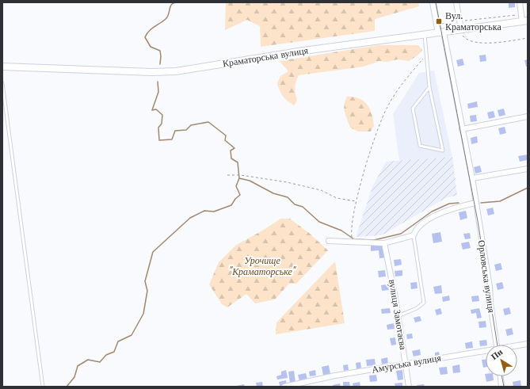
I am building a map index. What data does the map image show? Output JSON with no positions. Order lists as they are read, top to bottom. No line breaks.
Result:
{"streets":{"street":["Краматорська вулиця","Орловська вулиця","вулиця Замотаєва","Амурська вулиця"]},"crossings":[["Краматорська вулиця","Орловська вулиця"],["вулиця Замотаєва","Амурська вулиця"]],"parks":["Урочище \"Краматорське\""],"places":{"transit":["Вул. Краматорська"]},"north":"top left"}
